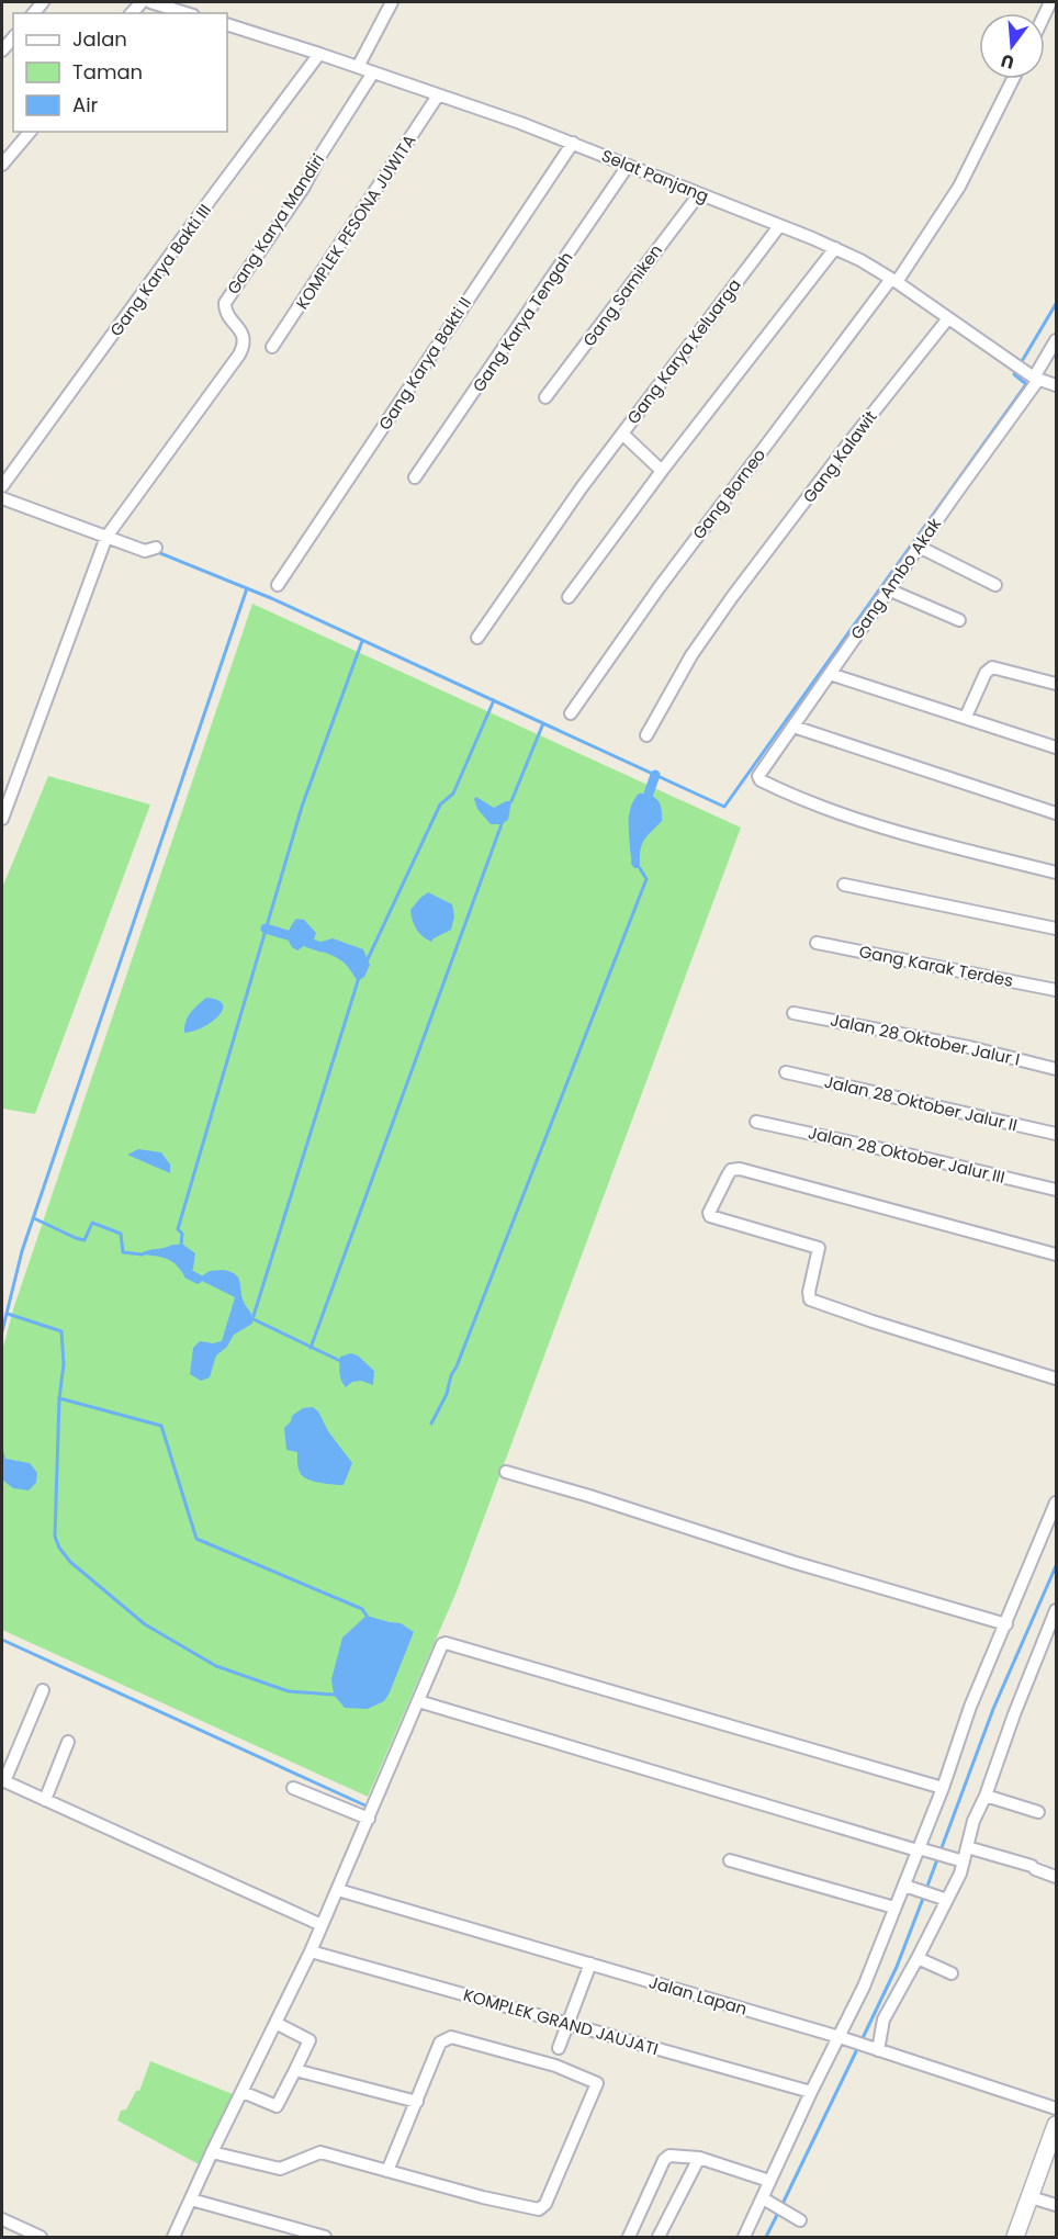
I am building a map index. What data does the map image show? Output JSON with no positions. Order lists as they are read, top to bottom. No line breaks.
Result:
{"streets":{"street":["Selat Panjang","KOMPLEK PESONA JUWITA","Gang Karya Mandiri","Gang Karya Bakti III","Gang Samiken","Gang Karya Tengah","Gang Karya Keluarga","Gang Karya Bakti II","Gang Kalawit","Gang Borneo","Gang Ambo Akak","Gang Karak Terdes","Jalan 28 Oktober Jalur I","Jalan 28 Oktober Jalur II","Jalan 28 Oktober Jalur III","Jalan Lapan","KOMPLEK GRAND JAUJATI"]},"crossings":[["Selat Panjang","KOMPLEK PESONA JUWITA"],["Selat Panjang","Gang Karya Mandiri"],["Selat Panjang","Gang Karya Bakti III"],["Selat Panjang","Gang Samiken"],["Selat Panjang","Gang Karya Tengah"],["Selat Panjang","Gang Karya Keluarga"],["Selat Panjang","Gang Karya Bakti II"],["Selat Panjang","Gang Kalawit"],["Selat Panjang","Gang Borneo"],["Selat Panjang","Gang Ambo Akak"]],"legend":["Jalan","Taman","Air"],"north":"bottom"}
